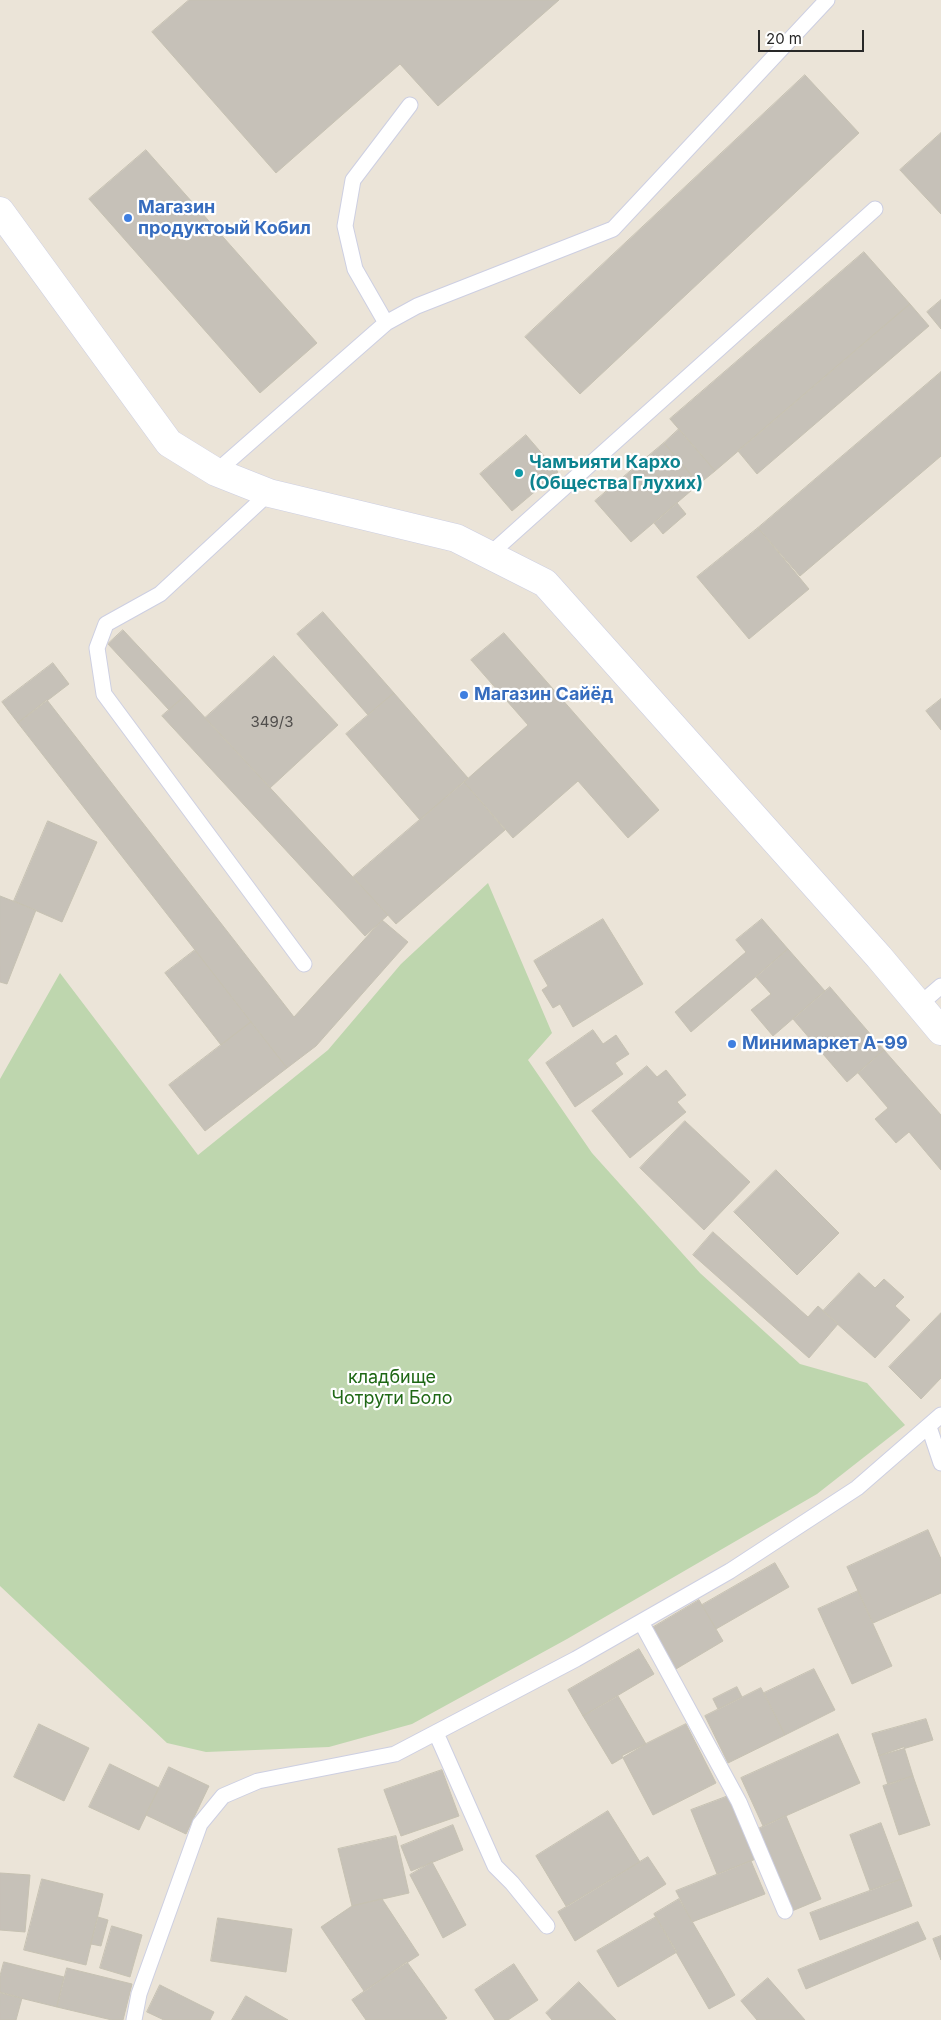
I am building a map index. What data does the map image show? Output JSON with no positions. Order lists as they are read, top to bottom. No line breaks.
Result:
{"parks":["кладбище Чотрути Боло"],"places":["Магазин продуктоый Кобил","Чамъияти Кархо (Общества Глухих)","Магазин Сайёд","Минимаркет А-99"],"house_numbers":["349/3"],"scale_bar":"20 m"}
